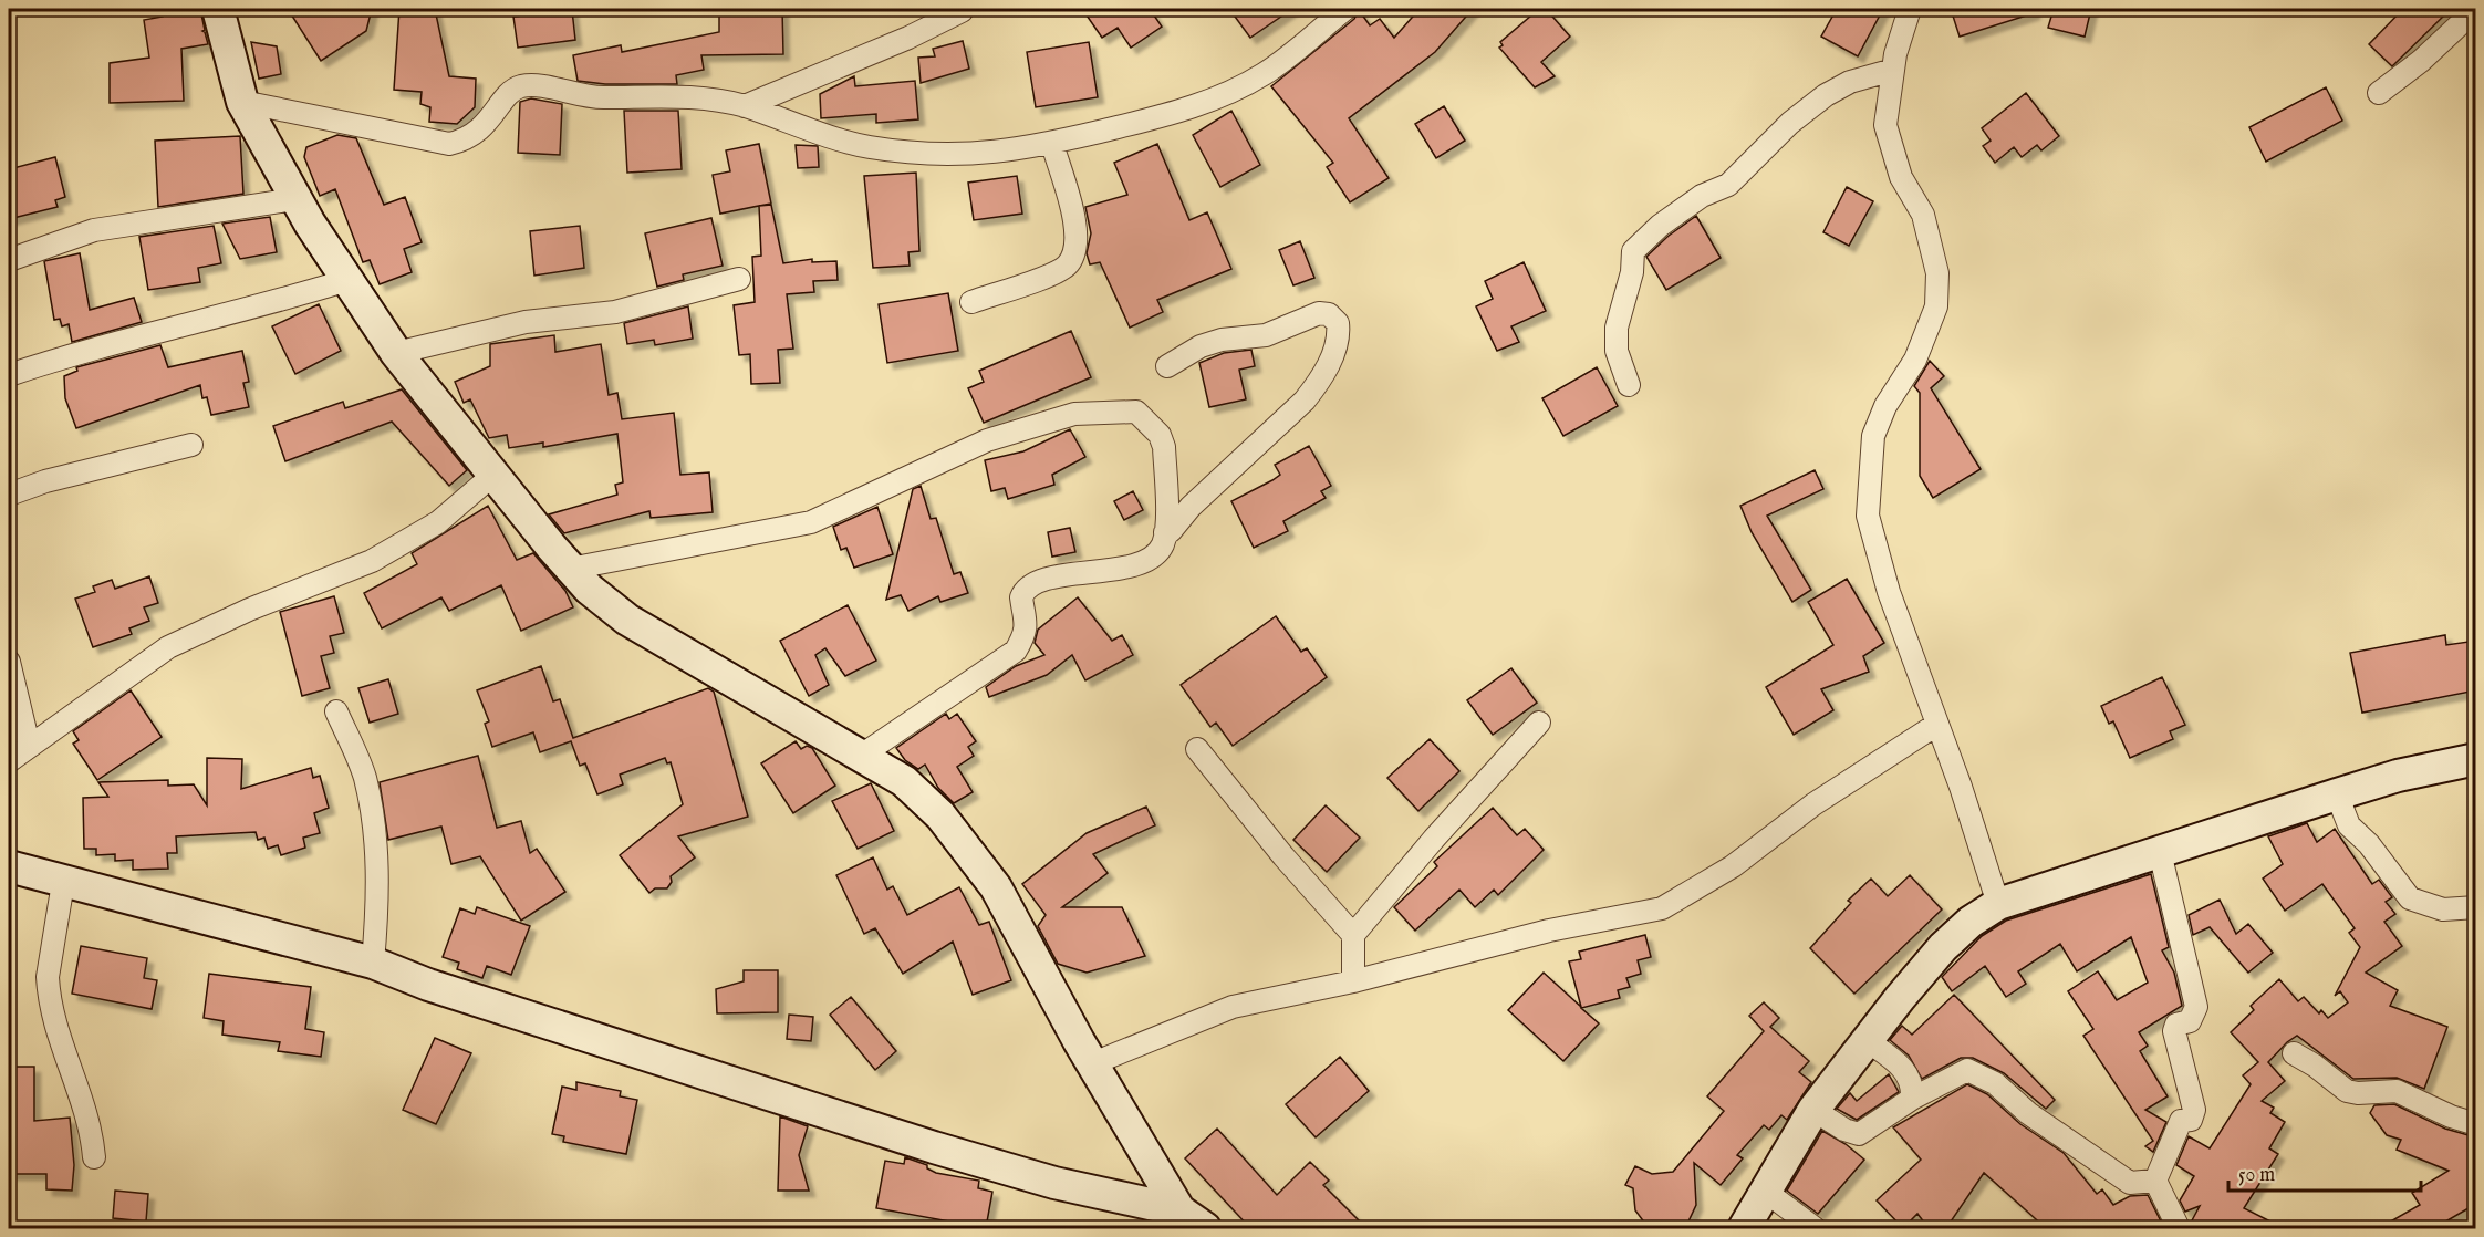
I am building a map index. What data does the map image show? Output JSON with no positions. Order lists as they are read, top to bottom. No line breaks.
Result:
{"scale_bar":"50 m"}
